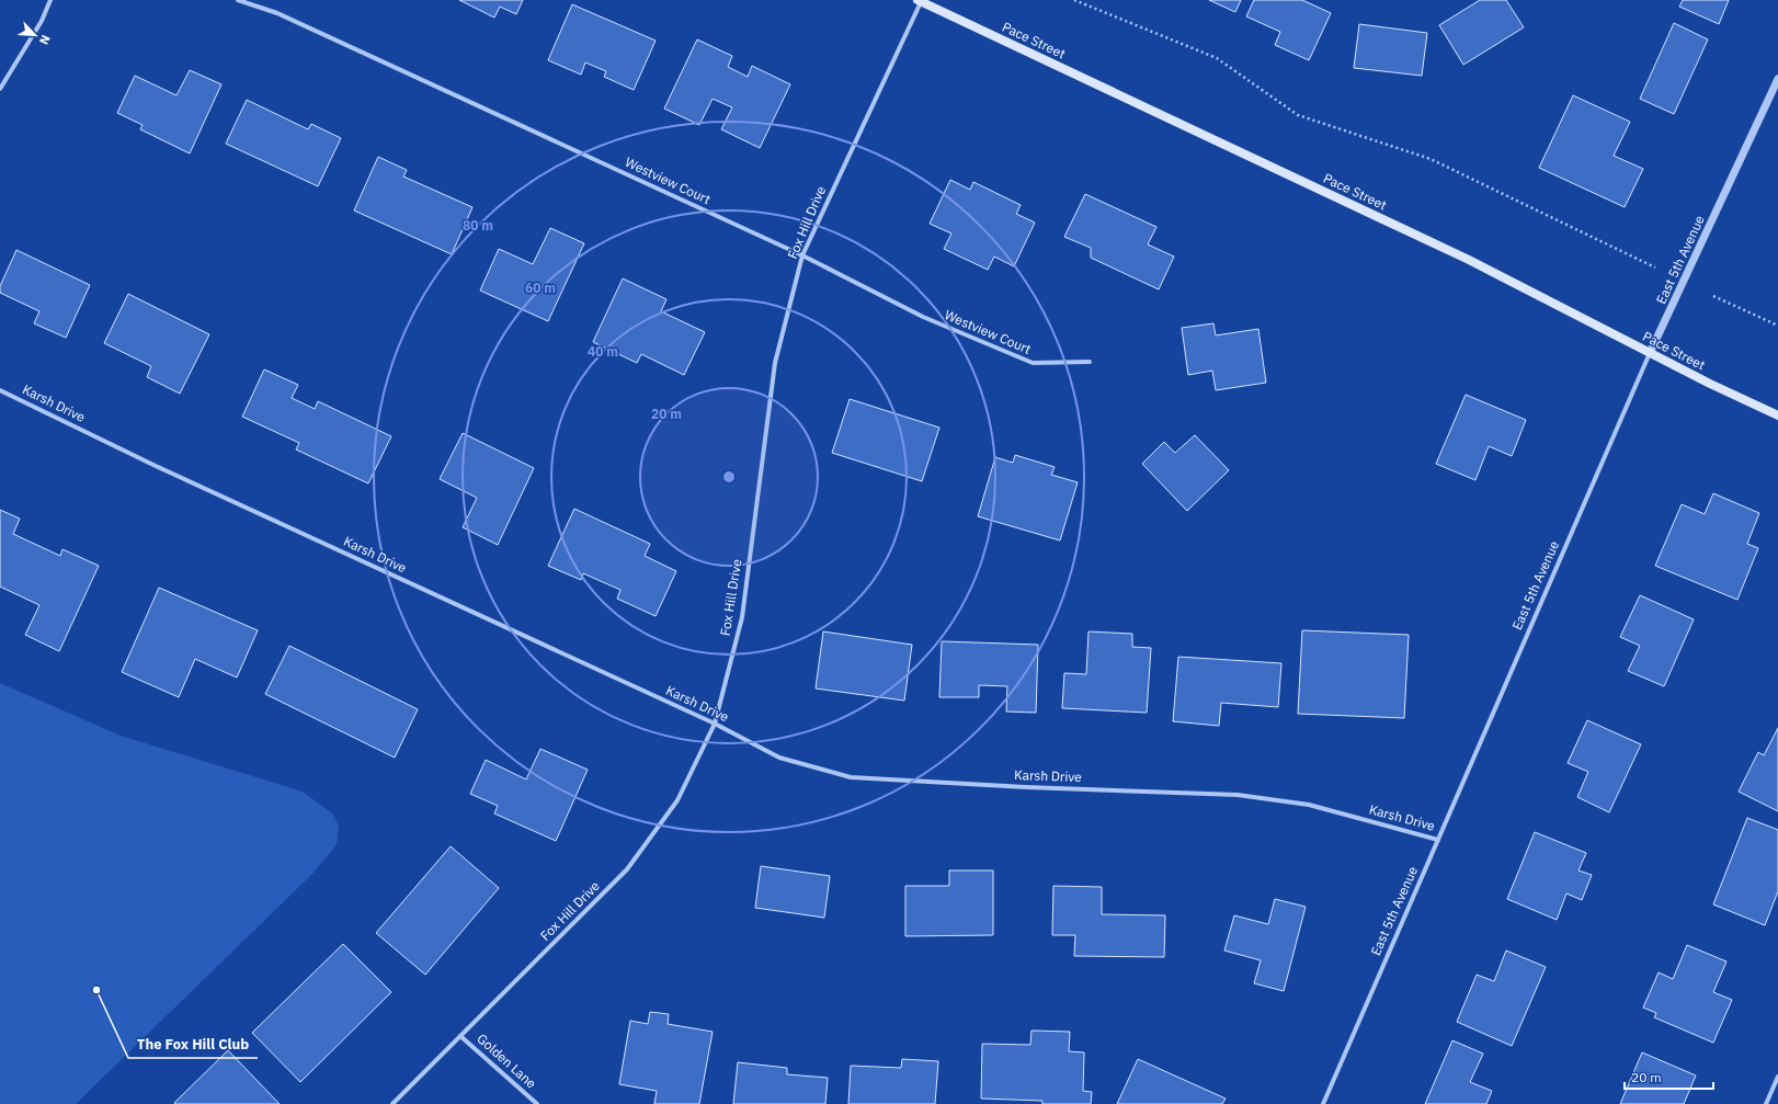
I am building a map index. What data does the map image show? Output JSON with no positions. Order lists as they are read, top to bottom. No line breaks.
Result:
{"streets":{"main road":["Pace Street"],"street":["Westview Court","Fox Hill Drive","East 5th Avenue","Karsh Drive","Golden Lane"]},"crossings":[["Pace Street","Fox Hill Drive"],["Pace Street","East 5th Avenue"],["Westview Court","Fox Hill Drive"],["Fox Hill Drive","Karsh Drive"],["Fox Hill Drive","Golden Lane"],["East 5th Avenue","Karsh Drive"]],"places":["The Fox Hill Club"],"scale_bar":"20 m","north":"bottom right","rings":["80 m","60 m","40 m","20 m"]}
